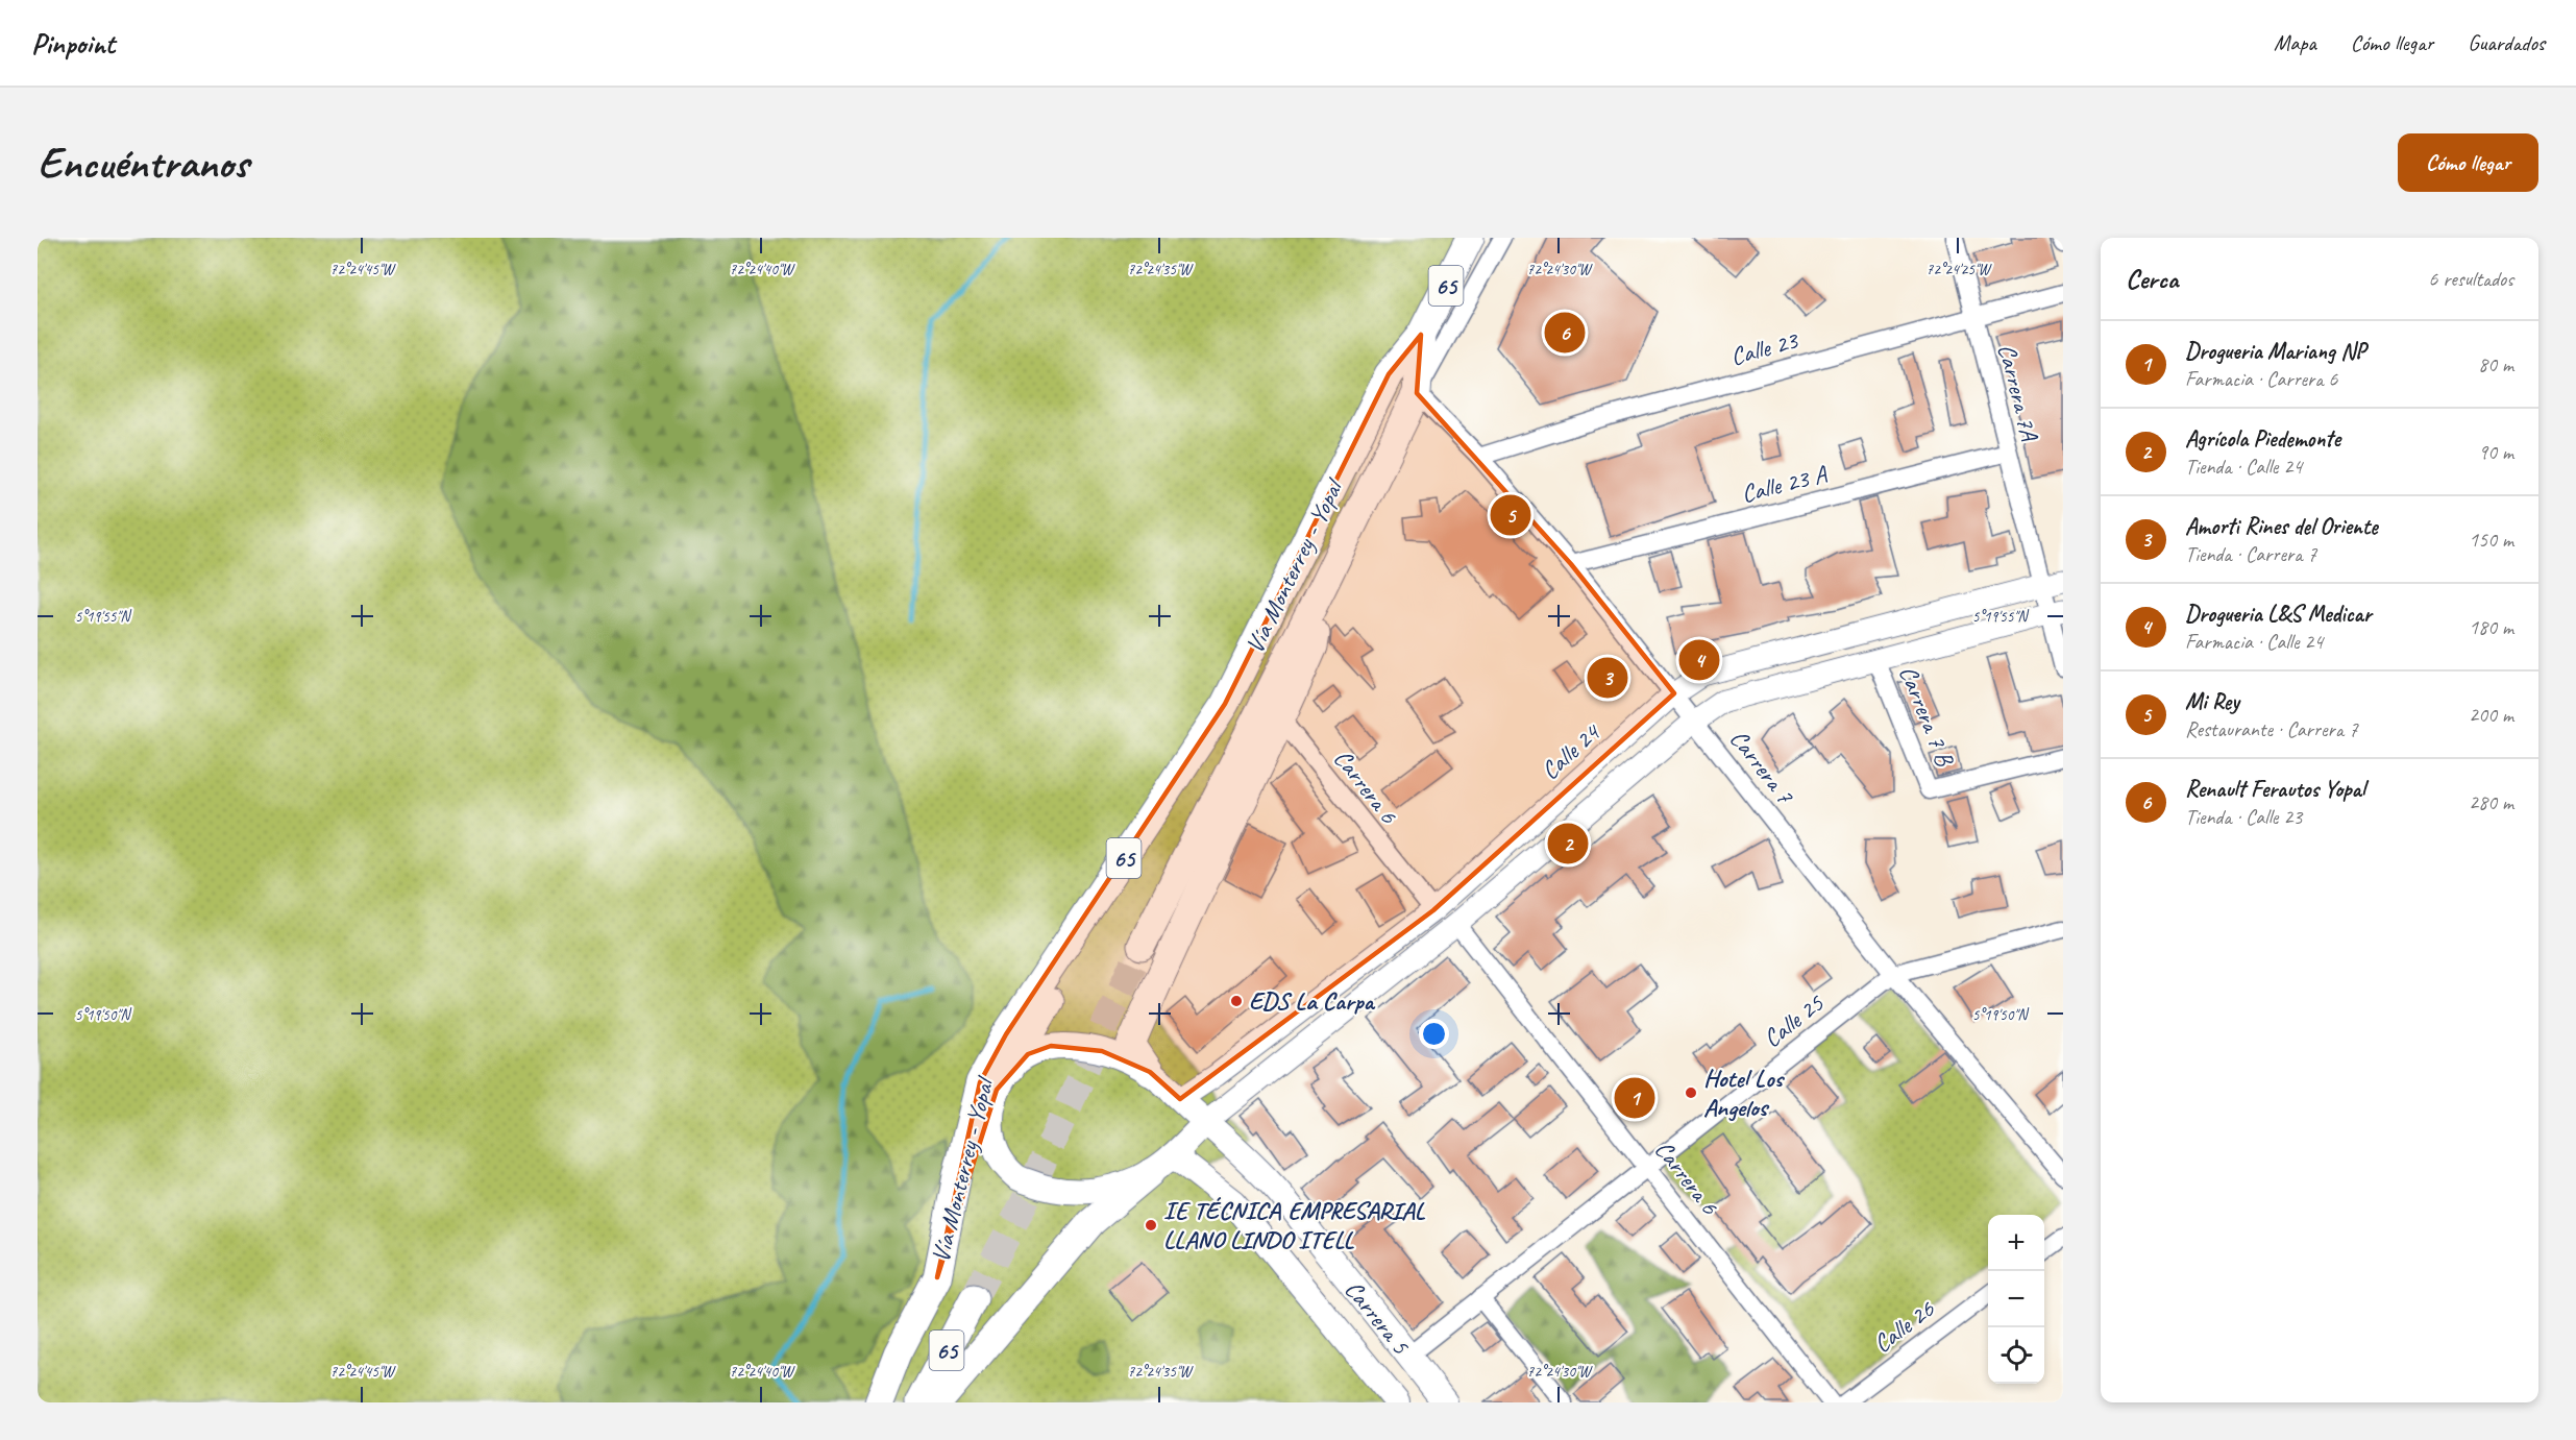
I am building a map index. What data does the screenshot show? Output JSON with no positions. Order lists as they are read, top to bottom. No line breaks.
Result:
{"streets":{"main road":["65","Vía Monterrey - Yopal","Carrera 5"],"street":["Calle 23","Carrera 7A","Calle 23 A","Carrera 7 B","Calle 24","Carrera 7","Carrera 6","Calle 25","Calle 26"]},"crossings":[["65","Vía Monterrey - Yopal"],["Calle 23","Carrera 7A"],["Calle 23","Carrera 7"],["Carrera 7A","Calle 23 A"],["Carrera 7A","Calle 24"],["Calle 23 A","Carrera 7"],["Vía Monterrey - Yopal","Carrera 7"],["Calle 24","Carrera 7"],["Calle 24","Carrera 6"],["Calle 24","Carrera 5"],["Carrera 7","Calle 25"],["Carrera 6","Calle 25"],["Calle 25","Carrera 5"]],"places":["EDS La Carpa","Hotel Los Angelos","IE TÉCNICA EMPRESARIAL LLANO LINDO ITELL"],"page":{"header":"Pinpoint","nav":["Mapa","Cómo llegar","Guardados"],"buttons":"Cómo llegar","title":"Encuéntranos","heading":["Cerca","6 resultados"],"pins":["6","5","4","3","2","1"],"list":[{"mark":"1","name":"Drogueria Mariang NP","note":"Farmacia · Carrera 6","value":"80 m"},{"mark":"2","name":"Agrícola Piedemonte","note":"Tienda · Calle 24","value":"90 m"},{"mark":"3","name":"Amorti Rines del Oriente","note":"Tienda · Carrera 7","value":"150 m"},{"mark":"4","name":"Drogueria L&S Medicar","note":"Farmacia · Calle 24","value":"180 m"},{"mark":"5","name":"Mi Rey","note":"Restaurante · Carrera 7","value":"200 m"},{"mark":"6","name":"Renault Ferautos Yopal","note":"Tienda · Calle 23","value":"280 m"}],"map_buttons":["+","−"]},"coordinates":["72°24'45\"W","72°24'40\"W","72°24'35\"W","72°24'30\"W","72°24'25\"W","5°19'55\"N","5°19'50\"N"]}
